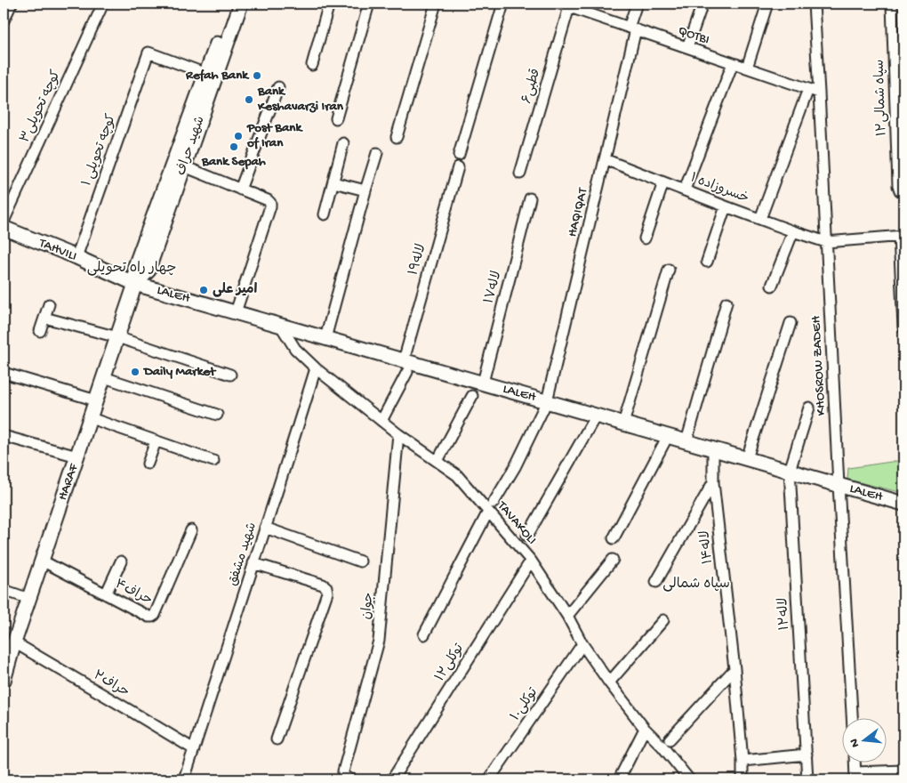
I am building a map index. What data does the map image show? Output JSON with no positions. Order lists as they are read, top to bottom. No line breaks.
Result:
{"streets":{"main road":["شهید حراف","TAHVILI","LALEH","HARAF"],"street":["QOTBI","قطبی۶","سپاه شمالی۱۲","کوچه تحویلی۳","کوچه تحویلی ۱","خسروزاده ۱","HAQIQAT","لاله۱۹","لاله۱۷","KHOSROW ZADEH","TAVAKOLI","لاله۱۴","شهید مشفق","حراف۴","جوان","لاله۱۲","توکلی۱۲","حراف۲","۱۰توکلی"]},"crossings":[["QOTBI","قطبی۶"],["QOTBI","HAQIQAT"],["QOTBI","KHOSROW ZADEH"],["شهید حراف","HARAF"],["کوچه تحویلی ۱","TAHVILI"],["خسروزاده ۱","HAQIQAT"],["خسروزاده ۱","KHOSROW ZADEH"],["HAQIQAT","LALEH"],["HAQIQAT","TAVAKOLI"],["TAHVILI","LALEH"],["TAHVILI","HARAF"],["لاله۱۹","LALEH"],["لاله۱۹","TAVAKOLI"],["لاله۱۷","LALEH"],["LALEH","KHOSROW ZADEH"],["LALEH","HARAF"],["LALEH","TAVAKOLI"],["LALEH","لاله۱۴"],["LALEH","لاله۱۲"],["HARAF","حراف۴"],["HARAF","حراف۲"],["TAVAKOLI","شهید مشفق"],["TAVAKOLI","جوان"],["TAVAKOLI","توکلی۱۲"],["TAVAKOLI","۱۰توکلی"],["شهید مشفق","حراف۲"]],"districts":["چهار راه تحویلی","سپاه شمالی"],"places":["Refah Bank","Bank Keshavarzi Iran","Post Bank of Iran","Bank Sepah","امیر علی","Daily Market"],"north":"left"}
